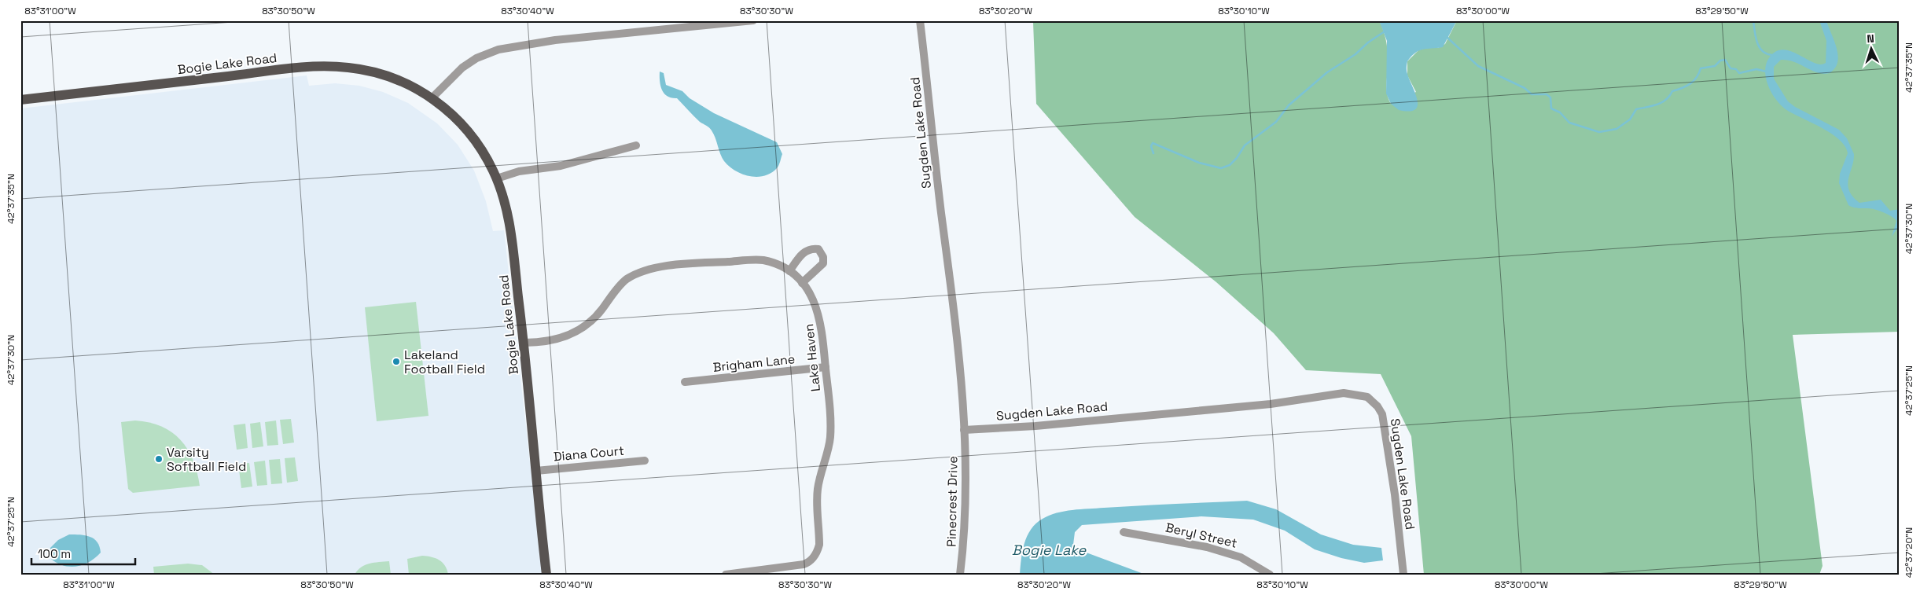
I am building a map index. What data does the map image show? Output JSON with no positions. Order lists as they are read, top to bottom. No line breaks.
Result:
{"streets":{"main road":["Bogie Lake Road"],"street":["Sugden Lake Road","Lake Haven","Brigham Lane","Diana Court","Pinecrest Drive","Beryl Street"]},"crossings":[["Bogie Lake Road","Lake Haven"],["Bogie Lake Road","Diana Court"],["Sugden Lake Road","Pinecrest Drive"],["Lake Haven","Brigham Lane"]],"water":["Bogie Lake"],"places":["Lakeland Football Field","Varsity Softball Field"],"scale_bar":"100 m","north":"top","coordinates":["83°31'00\"W","83°30'50\"W","83°30'40\"W","83°30'30\"W","83°30'20\"W","83°30'10\"W","83°30'00\"W","83°29'50\"W","42°37'35\"N","42°37'30\"N","42°37'25\"N","42°37'20\"N"]}
